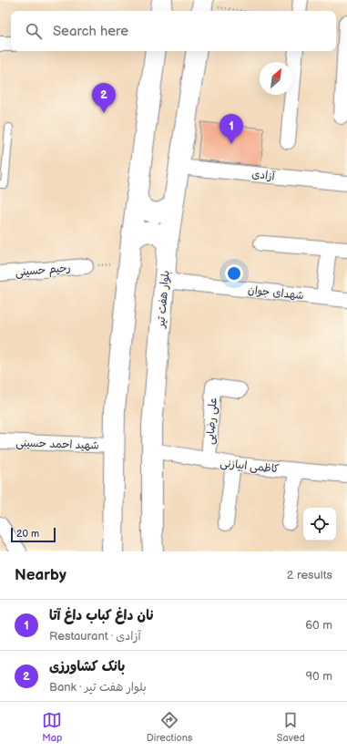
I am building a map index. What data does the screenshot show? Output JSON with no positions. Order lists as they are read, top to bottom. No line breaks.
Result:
{"streets":{"main road":["بلوار هفت تیر"],"street":["آزادی","رحیم حسینی","شهدای جوان","علی رضایی","شهید احمد حسینی","کاظمی ابیازنی"]},"crossings":[["آزادی","بلوار هفت تیر"],["شهدای جوان","بلوار هفت تیر"],["بلوار هفت تیر","کاظمی ابیازنی"],["علی رضایی","کاظمی ابیازنی"]],"scale_bar":"20 m","north":"top right","page":{"search":"Search here","pins":["2","1"],"scale":"20 m","heading":["Nearby","2 results"],"list":[{"mark":"1","name":"نان داغ کباب داغ آتا","note":"Restaurant · آزادی","value":"60 m"},{"mark":"2","name":"بانک کشاورزی","note":"Bank · بلوار هفت تیر","value":"90 m"}],"nav":["Map","Directions","Saved"]}}
